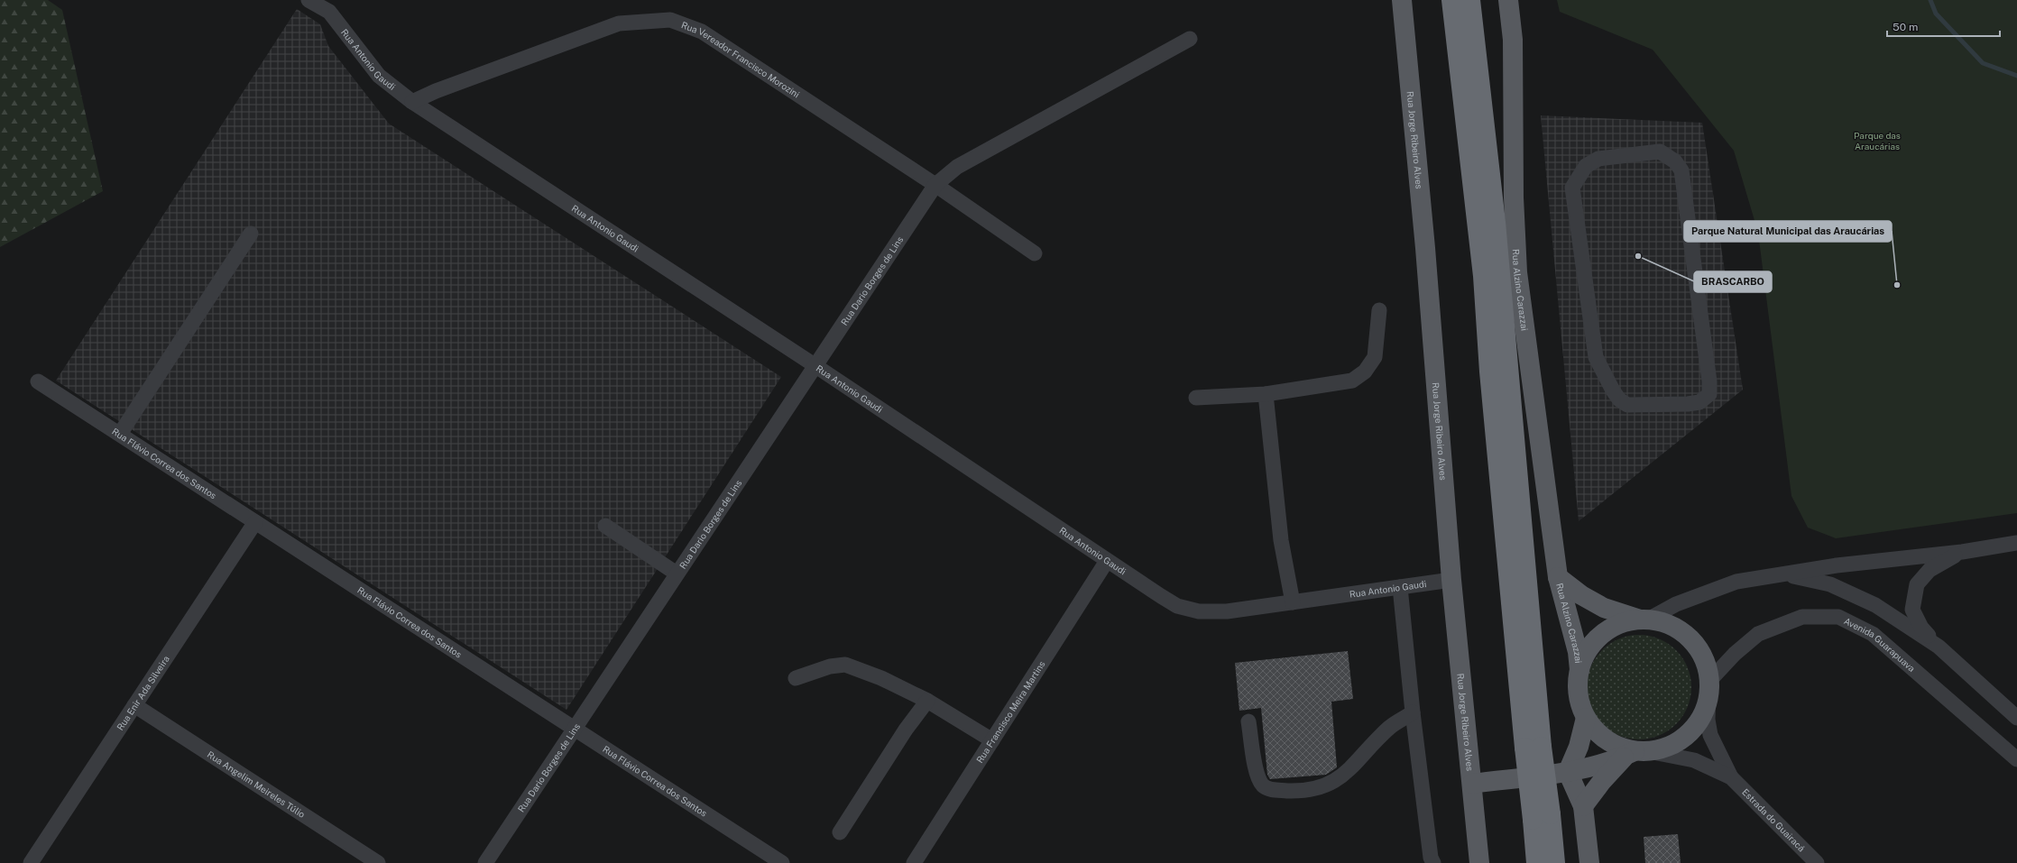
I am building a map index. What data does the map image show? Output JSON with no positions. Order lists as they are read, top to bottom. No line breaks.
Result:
{"streets":{"main road":["Rua Jorge Ribeiro Alves","Rua Alzino Carazzai"],"street":["Rua Antonio Gaudi","Rua Vereador Francisco Morozini","Rua Dario Borges de Lins","Rua Flávio Correa dos Santos","Avenida Guarapuava","Rua Enir Ada Silveira","Rua Francisco Meira Martins","Rua Angelim Meireles Túlio","Estrada do Guairacá"]},"crossings":[["Rua Antonio Gaudi","Rua Vereador Francisco Morozini"],["Rua Antonio Gaudi","Rua Jorge Ribeiro Alves"],["Rua Antonio Gaudi","Rua Dario Borges de Lins"],["Rua Antonio Gaudi","Rua Francisco Meira Martins"],["Rua Vereador Francisco Morozini","Rua Dario Borges de Lins"],["Rua Dario Borges de Lins","Rua Flávio Correa dos Santos"],["Rua Alzino Carazzai","Avenida Guarapuava"],["Rua Alzino Carazzai","Estrada do Guairacá"],["Rua Flávio Correa dos Santos","Rua Enir Ada Silveira"],["Avenida Guarapuava","Estrada do Guairacá"],["Rua Enir Ada Silveira","Rua Angelim Meireles Túlio"]],"parks":["Parque das Araucárias"],"places":["BRASCARBO","Parque Natural Municipal das Araucárias"],"scale_bar":"50 m"}
